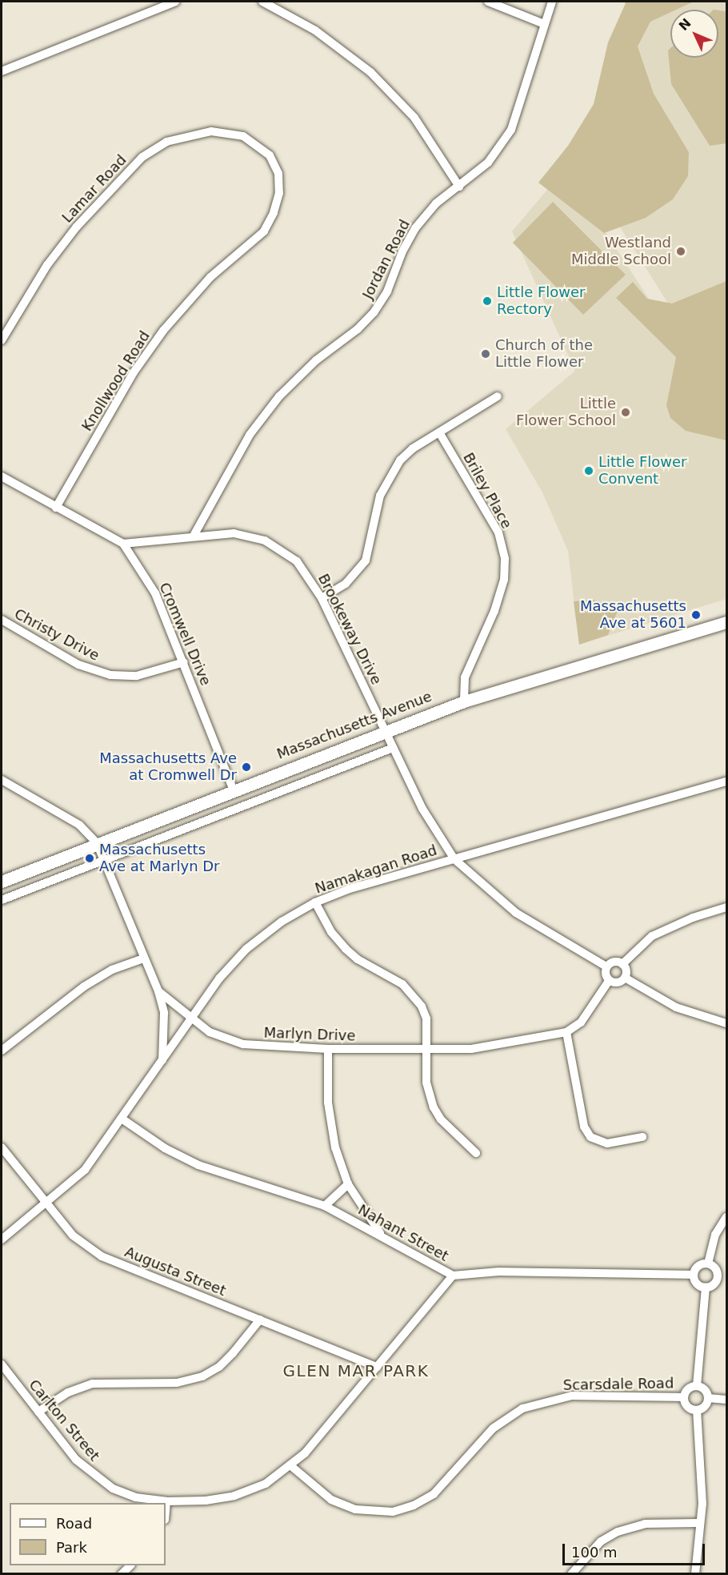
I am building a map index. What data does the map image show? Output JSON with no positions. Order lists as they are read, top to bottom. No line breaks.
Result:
{"streets":{"main road":["Massachusetts Avenue"],"street":["Lamar Road","Jordan Road","Knollwood Road","Briley Place","Brookeway Drive","Cromwell Drive","Christy Drive","Namakagan Road","Marlyn Drive","Nahant Street","Augusta Street","Scarsdale Road","Carlton Street"]},"crossings":[["Lamar Road","Knollwood Road"],["Jordan Road","Brookeway Drive"],["Knollwood Road","Cromwell Drive"],["Briley Place","Massachusetts Avenue"],["Brookeway Drive","Cromwell Drive"],["Brookeway Drive","Massachusetts Avenue"],["Brookeway Drive","Namakagan Road"],["Brookeway Drive","Marlyn Drive"],["Cromwell Drive","Christy Drive"],["Cromwell Drive","Massachusetts Avenue"],["Massachusetts Avenue","Marlyn Drive"],["Namakagan Road","Marlyn Drive"],["Namakagan Road","Nahant Street"],["Namakagan Road","Augusta Street"],["Nahant Street","Carlton Street"],["Augusta Street","Carlton Street"],["Scarsdale Road","Carlton Street"]],"districts":["GLEN MAR PARK"],"places":["Westland Middle School","Little Flower Rectory","Church of the Little Flower","Little Flower School","Little Flower Convent","Massachusetts Ave at 5601","Massachusetts Ave at Cromwell Dr","Massachusetts Ave at Marlyn Dr"],"legend":["Road","Park"],"scale_bar":"100 m","north":"top left"}
